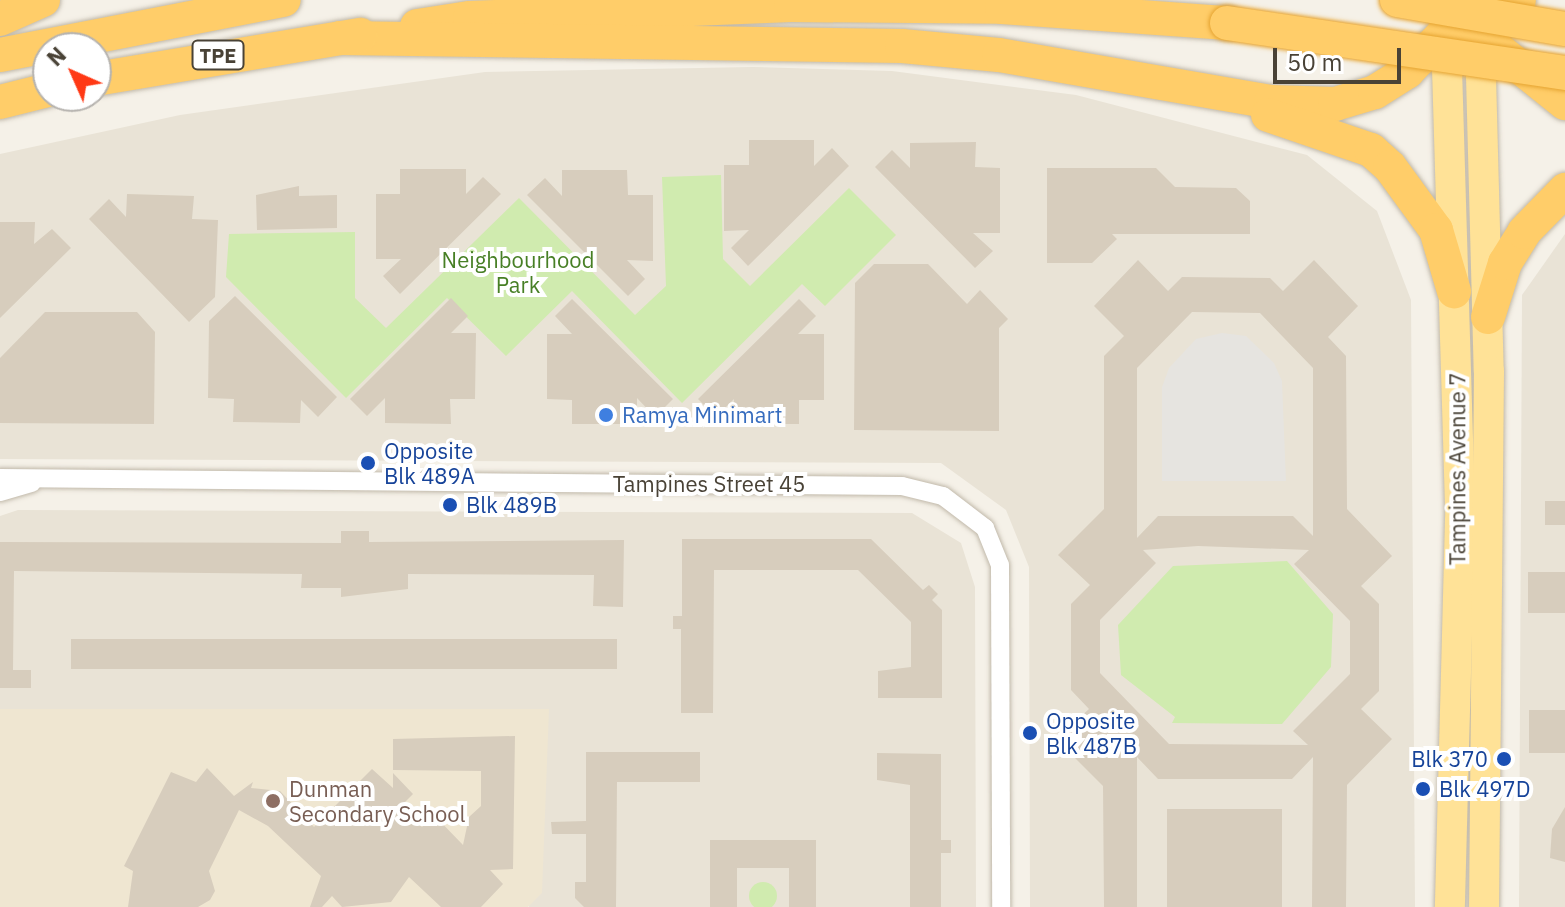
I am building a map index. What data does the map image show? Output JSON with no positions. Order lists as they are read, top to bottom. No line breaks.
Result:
{"streets":{"highway":["TPE"],"main road":["Tampines Avenue 7"],"street":["Tampines Street 45"]},"parks":["Neighbourhood Park"],"places":["Ramya Minimart","Opposite Blk 489A","Blk 489B","Opposite Blk 487B","Blk 370","Blk 497D","Dunman Secondary School"],"scale_bar":"50 m","north":"top left"}
